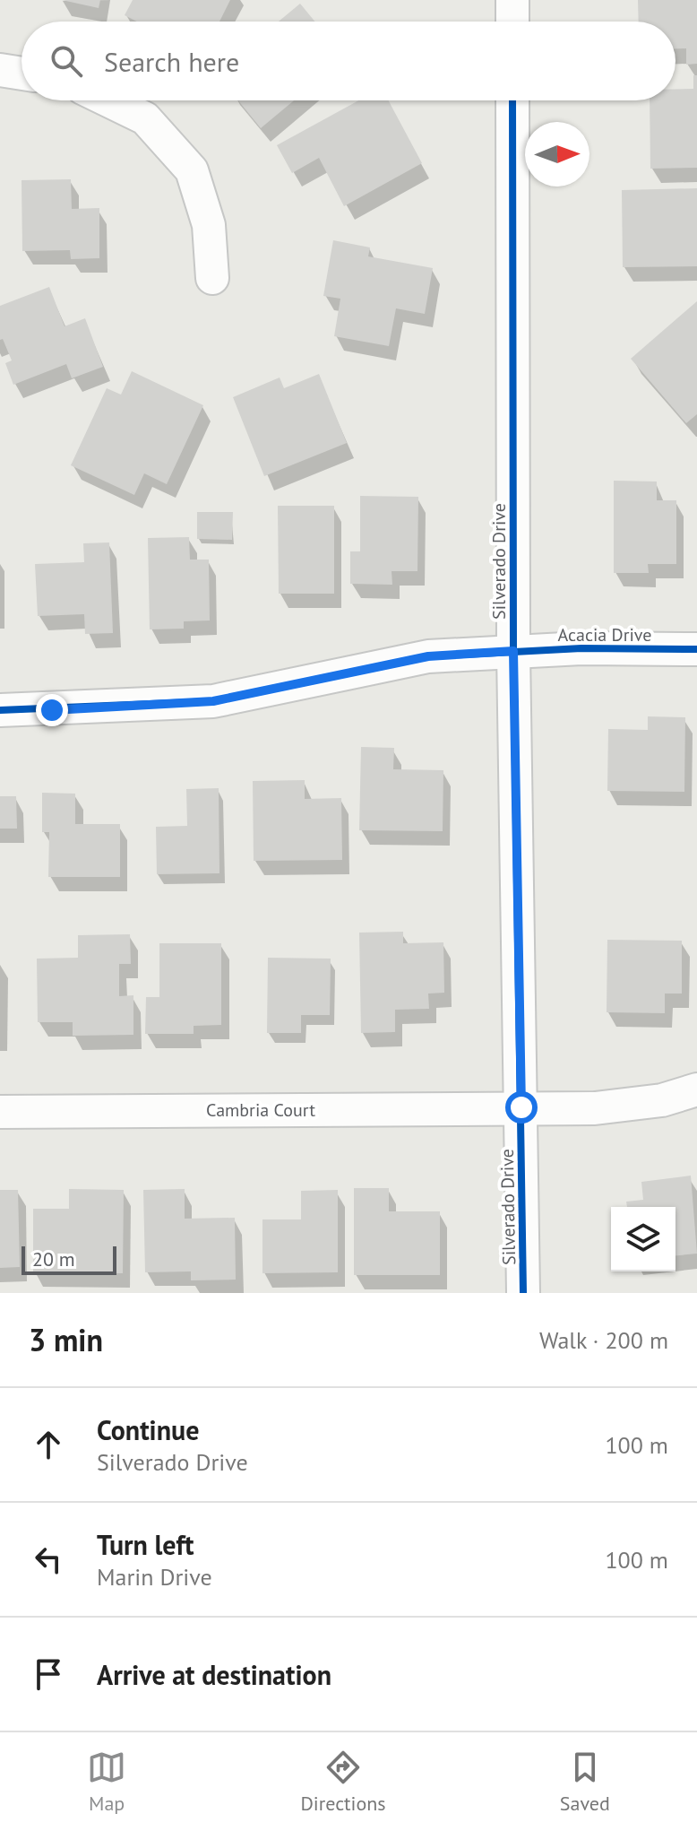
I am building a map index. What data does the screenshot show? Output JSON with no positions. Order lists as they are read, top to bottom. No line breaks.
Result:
{"streets":{"street":["Silverado Drive","Acacia Drive","Cambria Court"]},"crossings":[["Silverado Drive","Acacia Drive"],["Silverado Drive","Cambria Court"]],"scale_bar":"20 m","north":"right","page":{"search":"Search here","scale":"20 m","heading":["3 min","Walk · 200 m"],"list":[["Continue","Silverado Drive","100 m"],["Turn left","Marin Drive","100 m"],"Arrive at destination"],"nav":["Map","Directions","Saved"]}}
